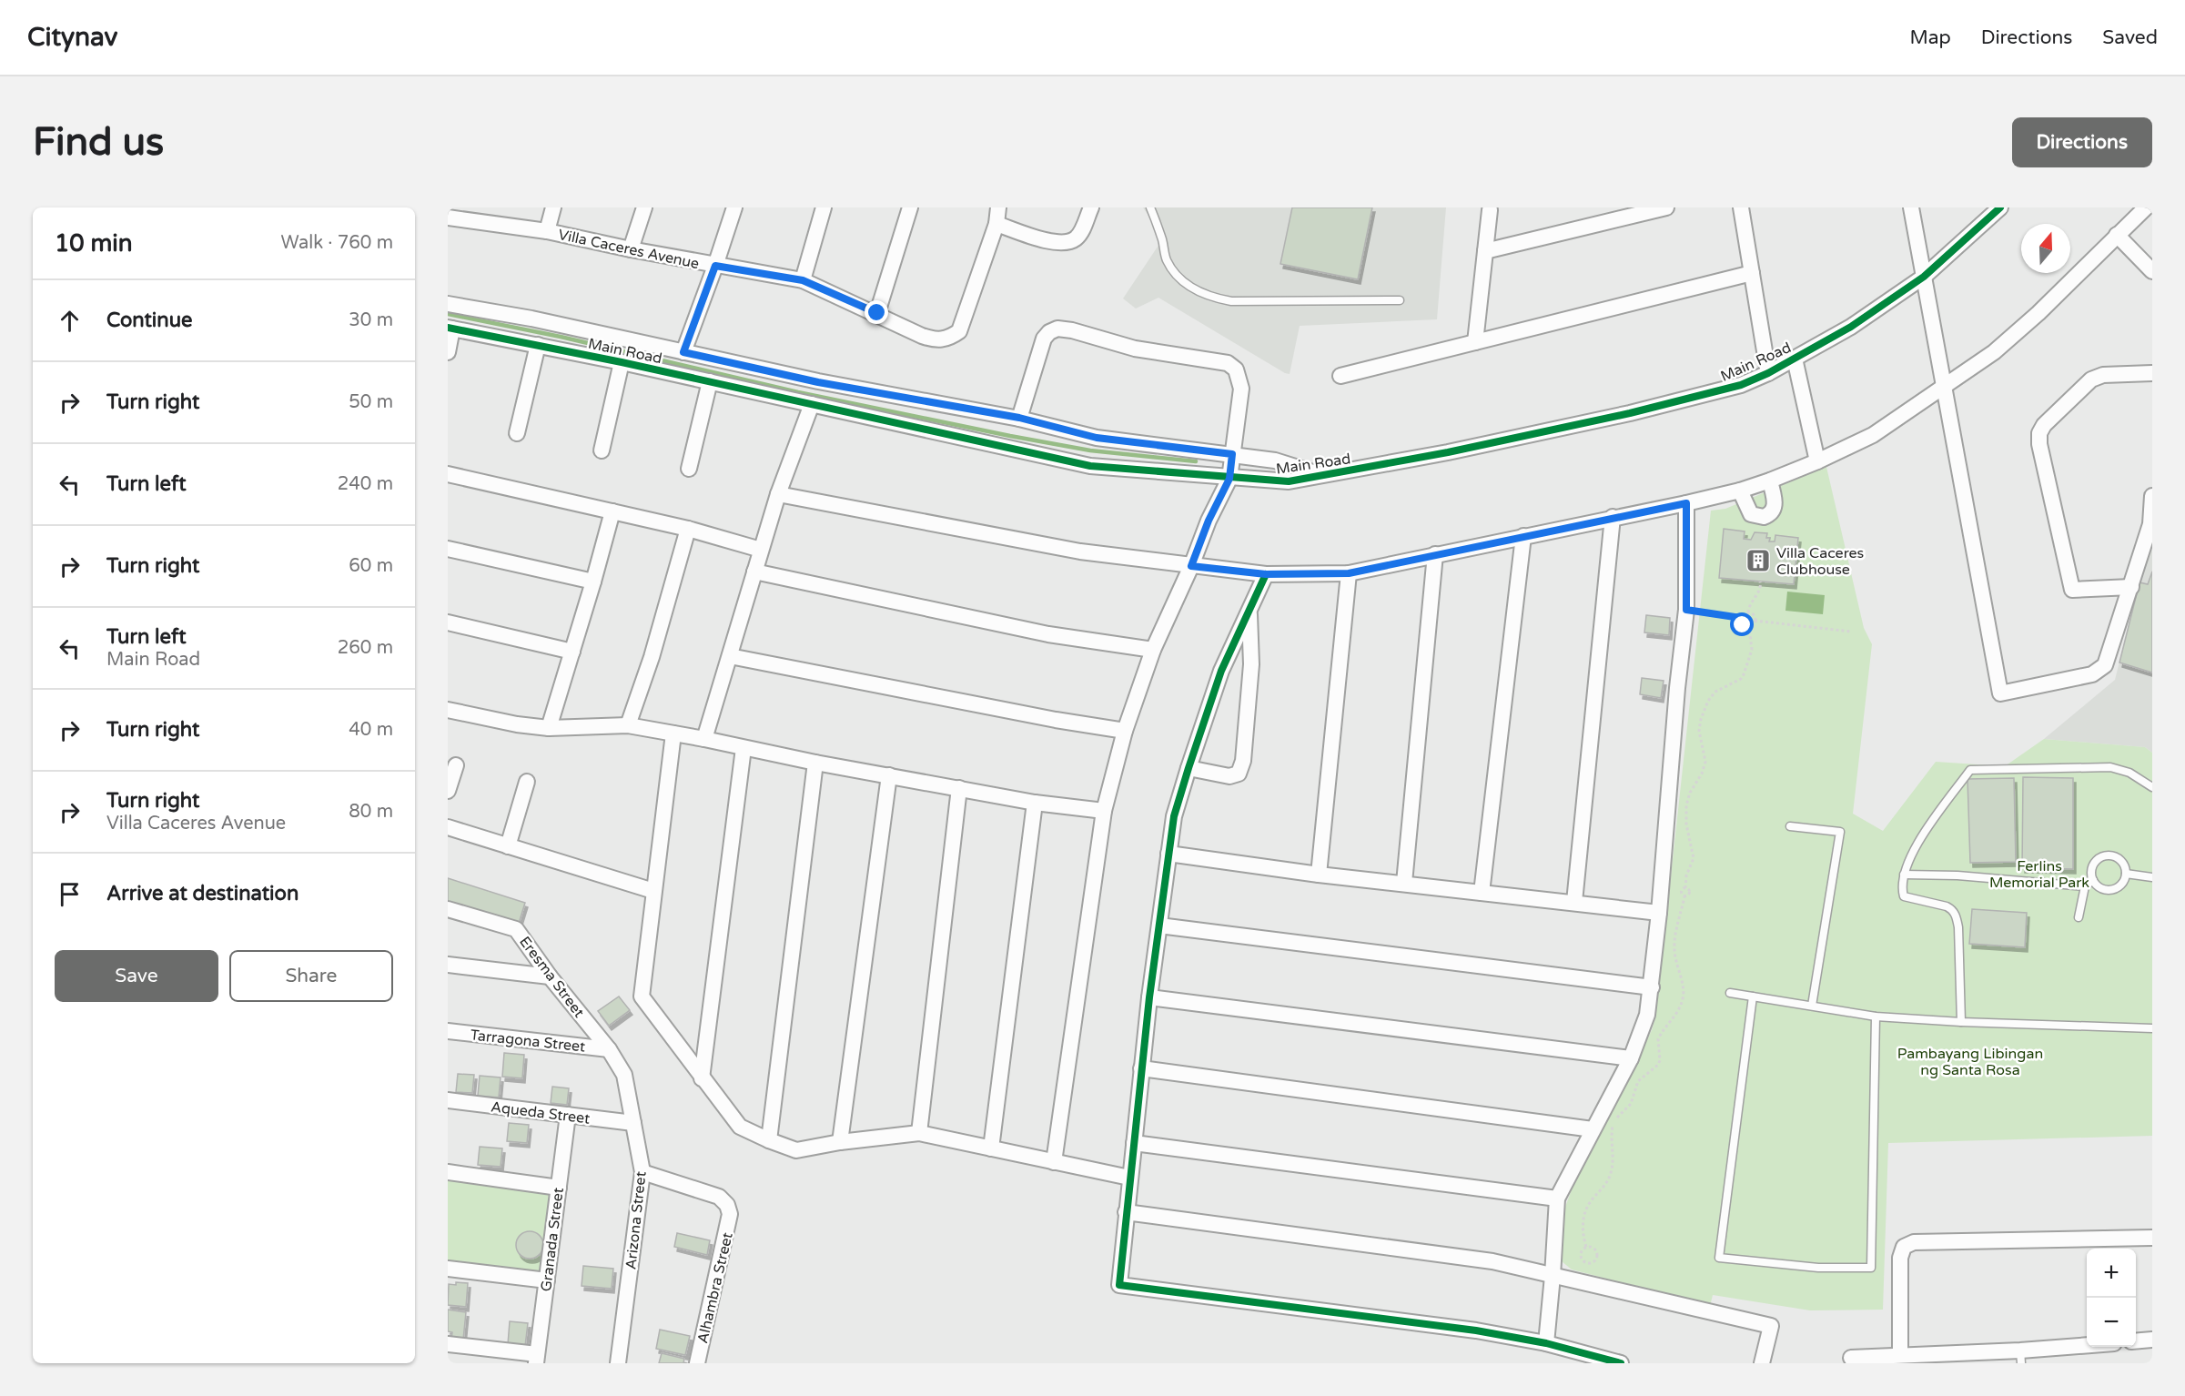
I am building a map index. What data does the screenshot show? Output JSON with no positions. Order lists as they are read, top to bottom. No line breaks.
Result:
{"streets":{"street":["Villa Caceres Avenue","Main Road","Eresma Street","Tarragona Street","Aqueda Street","Arizona Street","Granada Street","Alhambra Street"]},"crossings":[["Eresma Street","Tarragona Street"],["Eresma Street","Arizona Street"],["Tarragona Street","Arizona Street"],["Aqueda Street","Arizona Street"],["Aqueda Street","Granada Street"],["Arizona Street","Alhambra Street"]],"parks":["Ferlins Memorial Park","Pambayang Libingan ng Santa Rosa"],"places":{"building":["Villa Caceres Clubhouse"]},"north":"top","page":{"header":"Citynav","nav":["Map","Directions","Saved"],"buttons":["Directions",["Save","Share"]],"title":"Find us","heading":["10 min","Walk · 760 m"],"list":[["Continue","30 m"],["Turn right","50 m"],["Turn left","240 m"],["Turn right","60 m"],["Turn left","Main Road","260 m"],["Turn right","40 m"],["Turn right","Villa Caceres Avenue","80 m"],"Arrive at destination"],"map_buttons":["+","−"]}}
